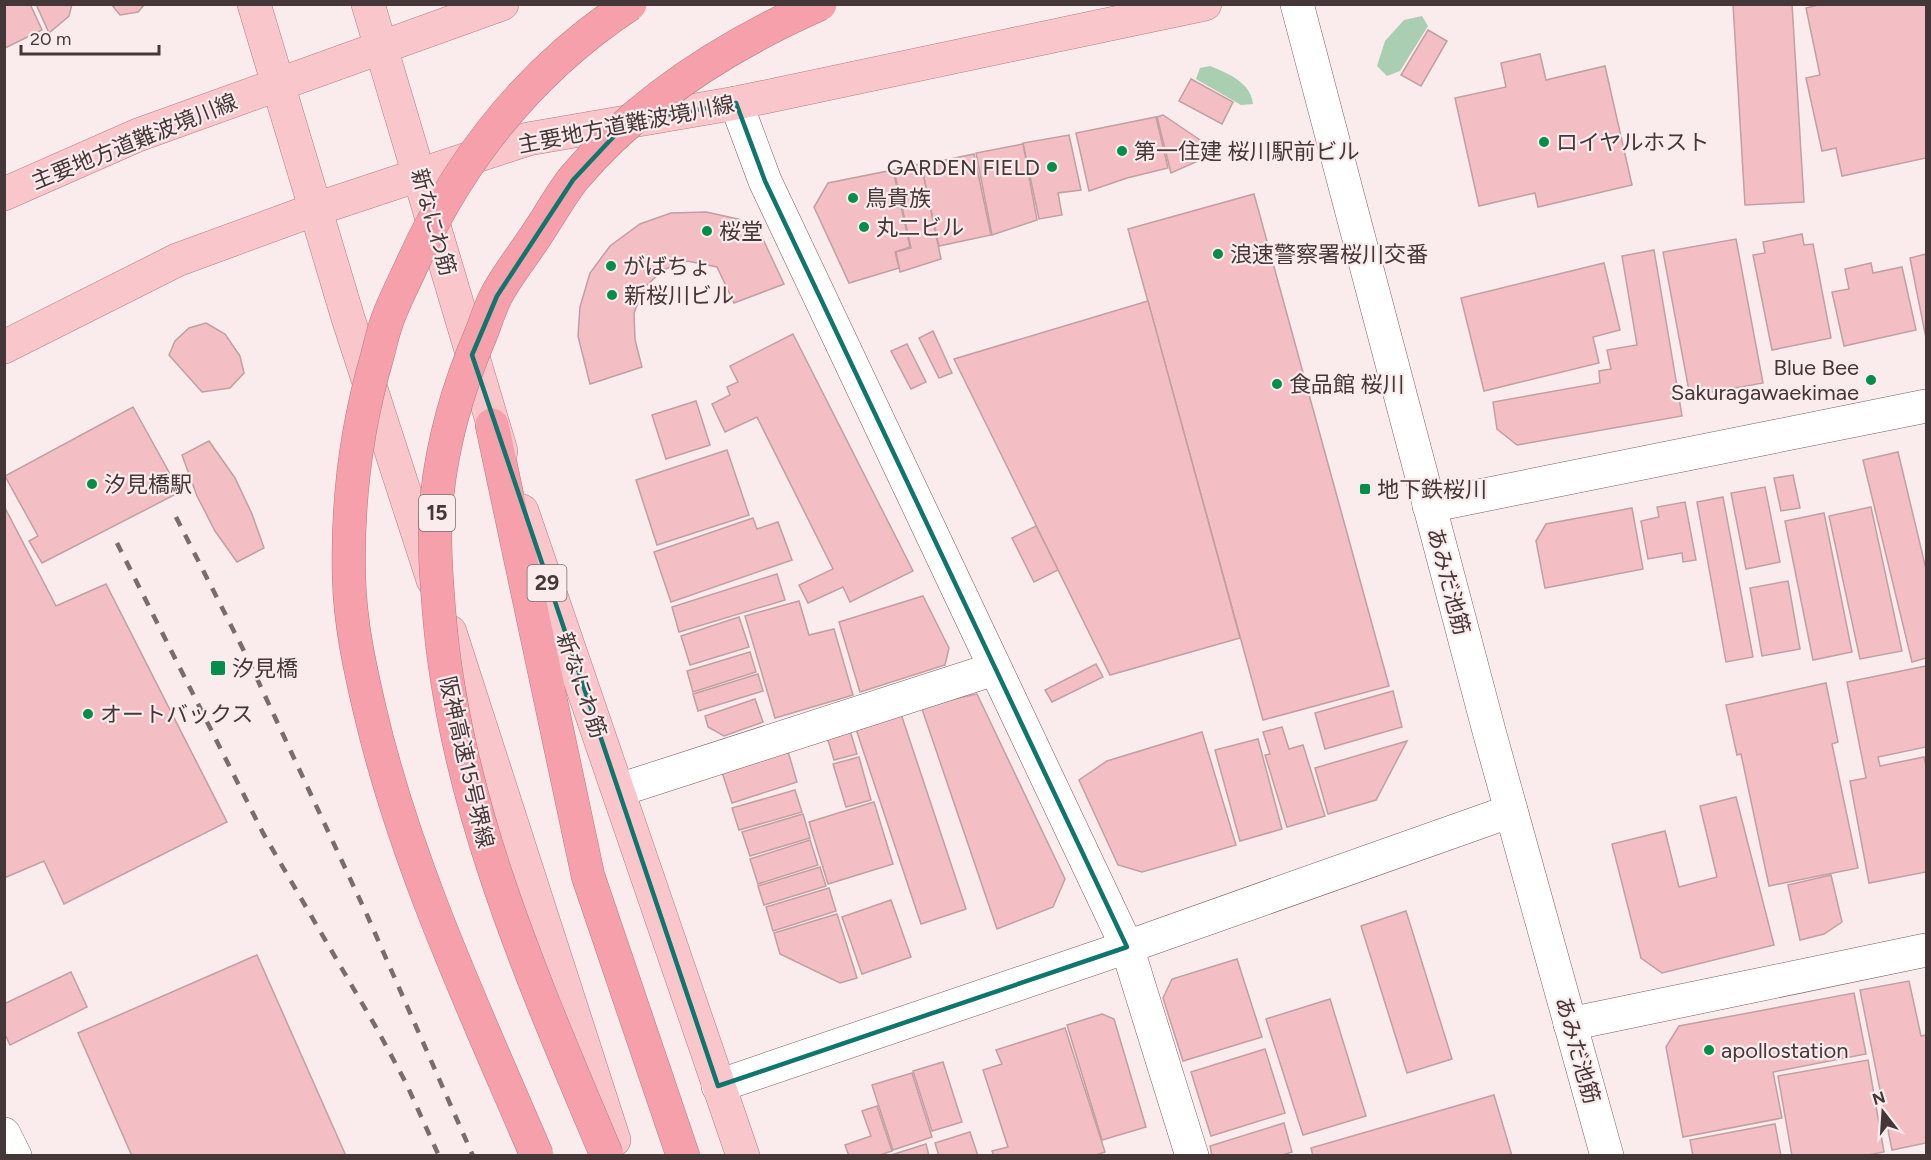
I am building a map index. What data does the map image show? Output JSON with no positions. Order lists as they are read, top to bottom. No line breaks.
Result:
{"streets":{"highway":["15","阪神高速15号堺線"],"main road":["主要地方道難波境川線","新なにわ筋","29"],"street":["あみだ池筋"]},"crossings":[["主要地方道難波境川線","新なにわ筋"]],"places":{"other":["ロイヤルホスト","第一住建 桜川駅前ビル","GARDEN FIELD","鳥貴族","丸二ビル","桜堂","浪速警察署桜川交番","がばちょ","新桜川ビル","Blue Bee Sakuragawaekimae","食品館 桜川","汐見橋駅","オートバックス","apollostation"],"transit":["地下鉄桜川","汐見橋"]},"scale_bar":"20 m","north":"top"}
